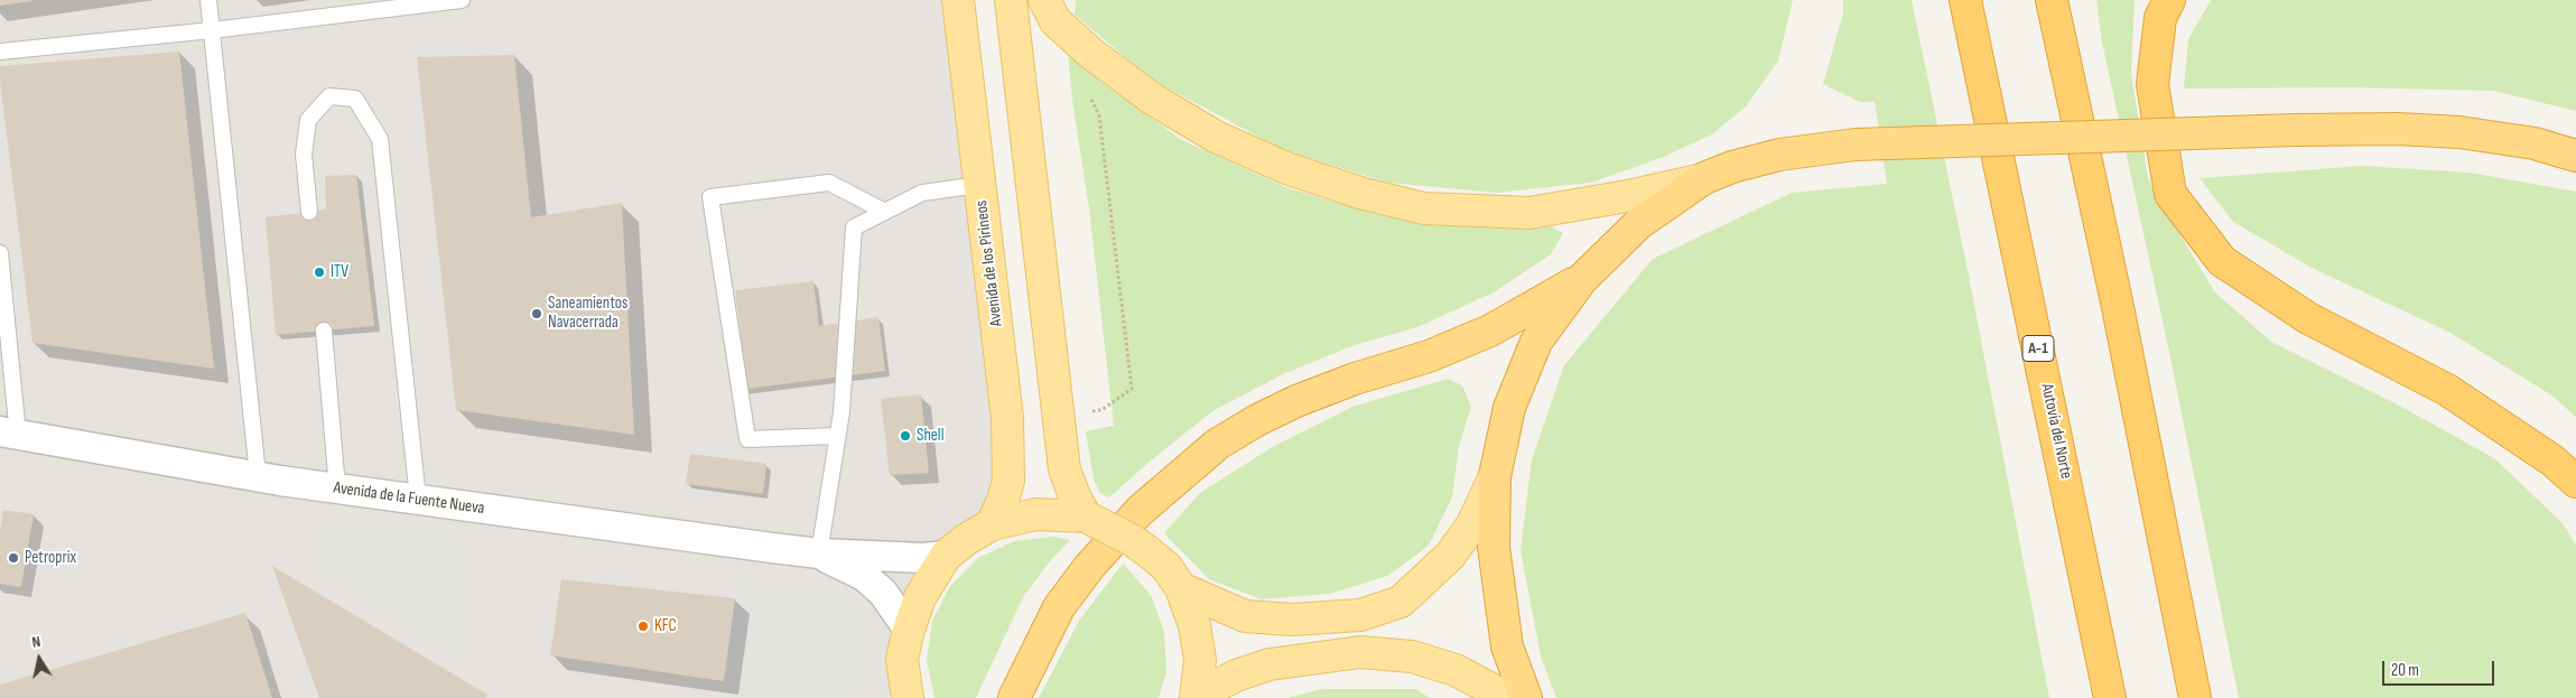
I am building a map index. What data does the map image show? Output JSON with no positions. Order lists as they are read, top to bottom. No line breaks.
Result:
{"streets":{"highway":["A-1","Autovía del Norte"],"main road":["Avenida de los Pirineos"],"street":["Avenida de la Fuente Nueva"]},"places":["ITV","Saneamientos Navacerrada","Shell","Petroprix","KFC"],"scale_bar":"20 m","north":"top"}
